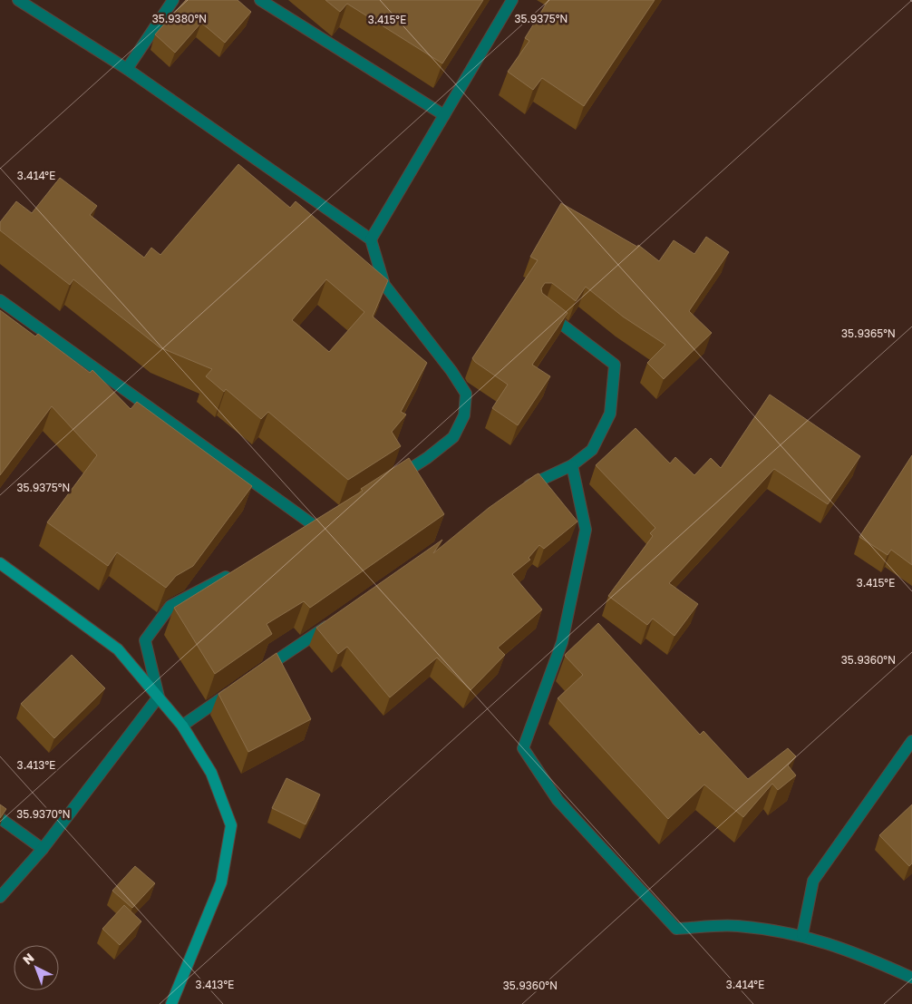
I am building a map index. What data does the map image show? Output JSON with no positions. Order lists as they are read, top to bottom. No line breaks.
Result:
{"north":"top left","coordinates":["35.9380°N","35.9375°N","3.415°E","3.414°E","35.9365°N","35.9360°N","3.413°E","35.9370°N"]}
